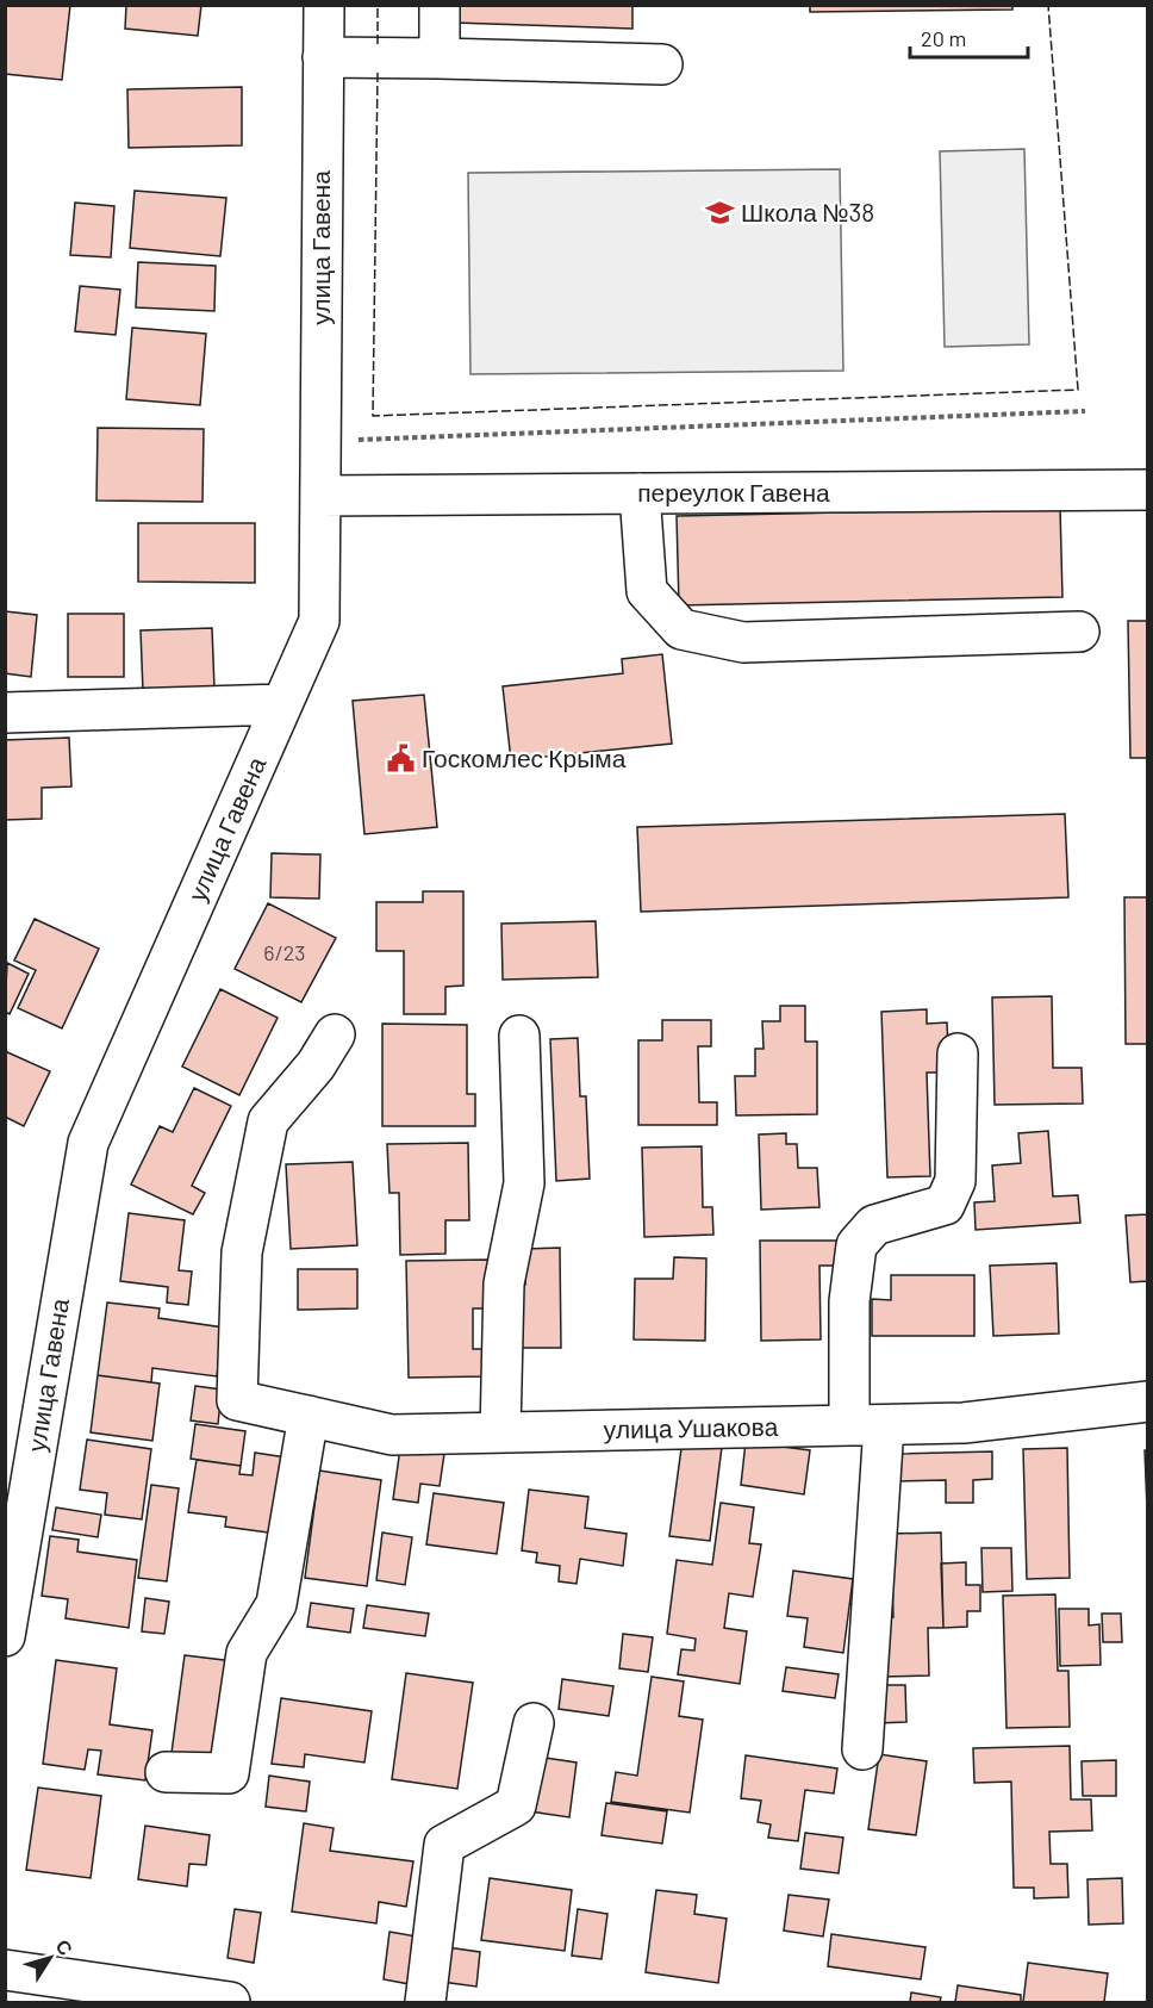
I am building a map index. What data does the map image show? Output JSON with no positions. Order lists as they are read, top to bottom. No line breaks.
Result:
{"streets":{"street":["улица Гавена","переулок Гавена","улица Ушакова"]},"crossings":[["улица Гавена","переулок Гавена"]],"places":{"school or university":["Школа №38"],"public building":["Госкомлес Крыма"]},"house_numbers":["6/23"],"scale_bar":"20 m","north":"top right"}
